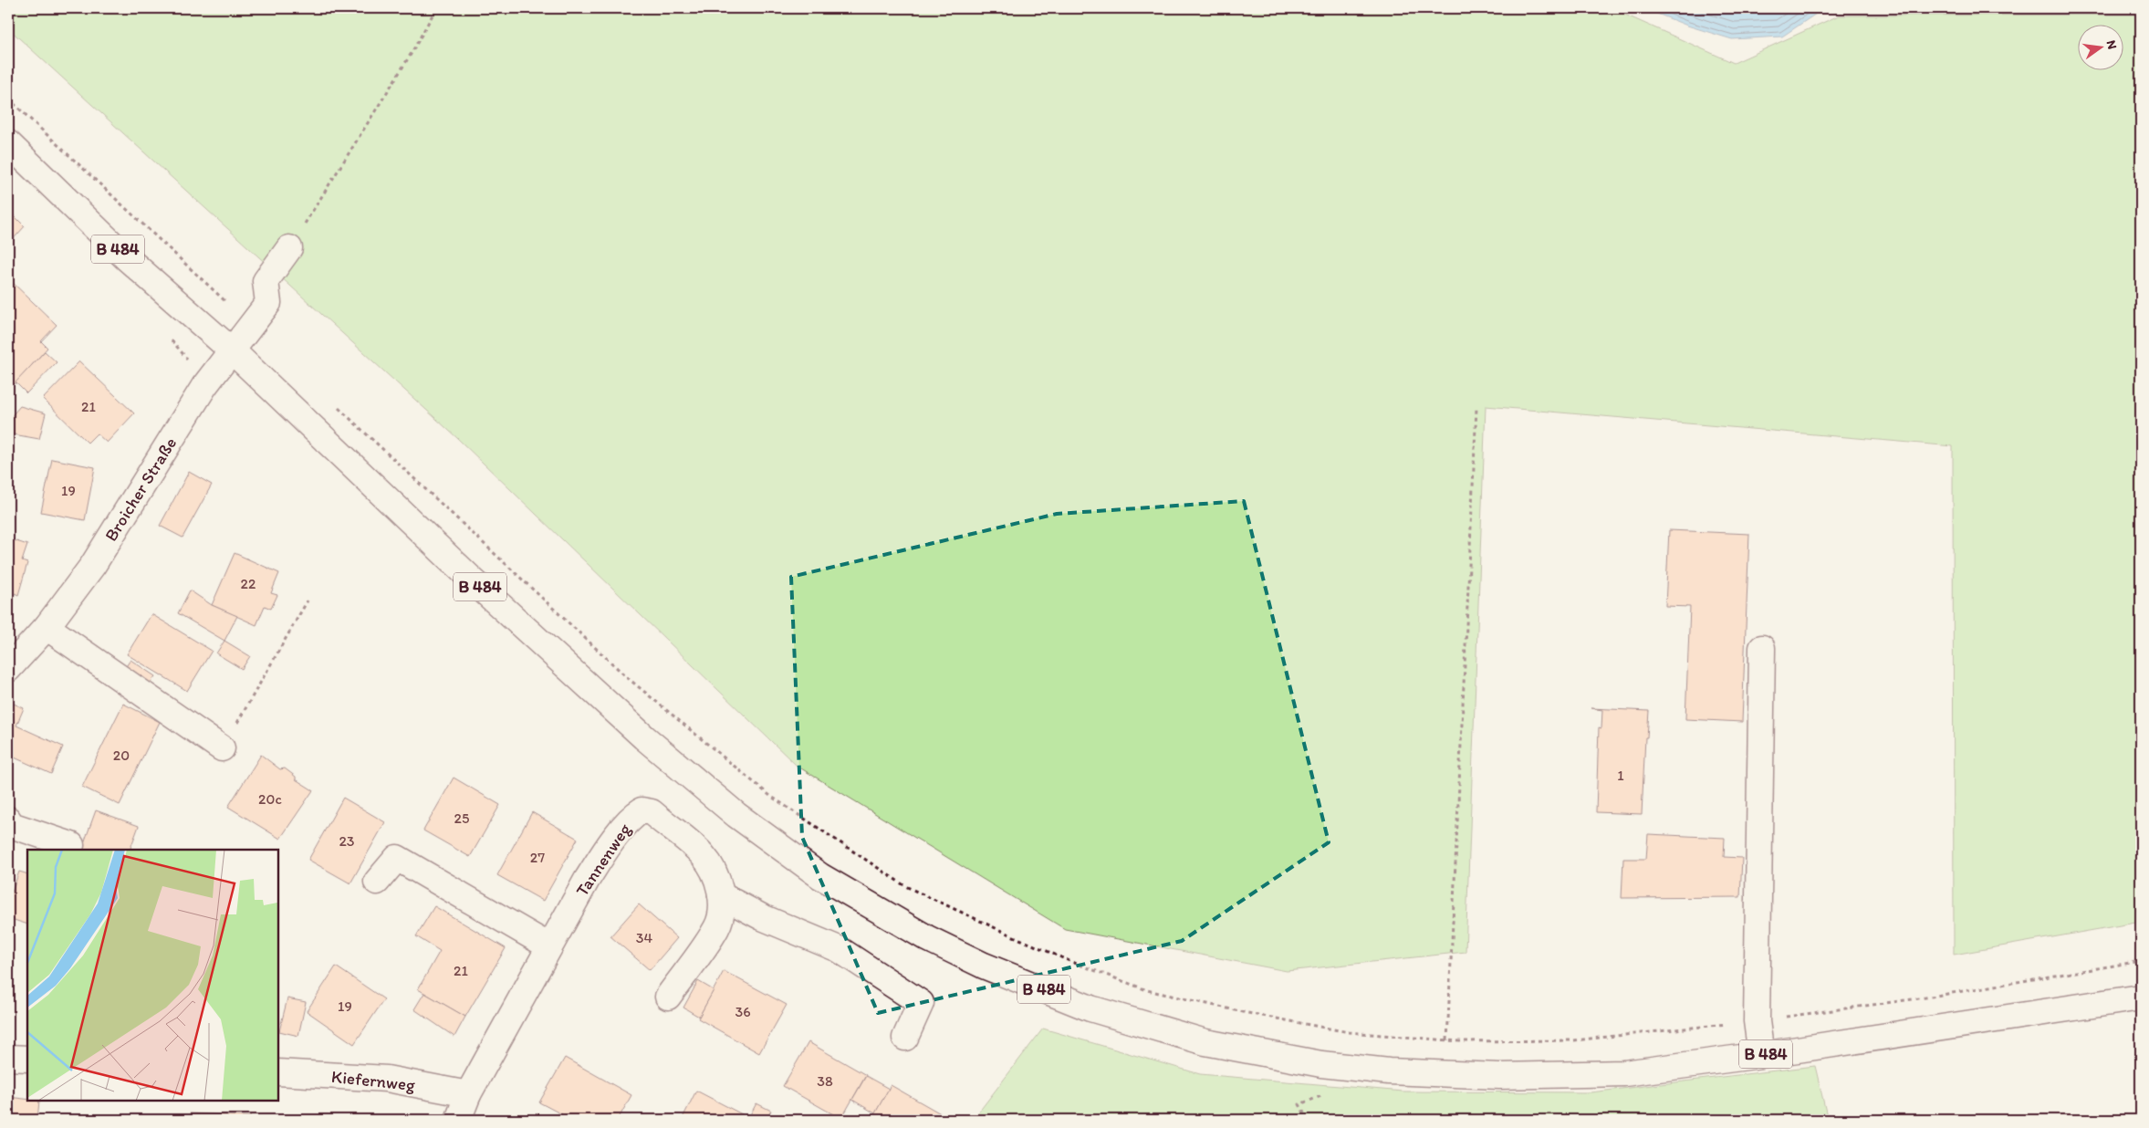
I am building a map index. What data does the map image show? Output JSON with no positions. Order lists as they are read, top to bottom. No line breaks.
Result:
{"streets":{"main road":["B 484","Broicher Straße","Tannenweg","Kiefernweg"]},"crossings":[["B 484","Broicher Straße"],["Tannenweg","Kiefernweg"]],"house_numbers":["21","19","22","20","1","20c","25","23","27","34","21","19","36","38"],"north":"right"}
